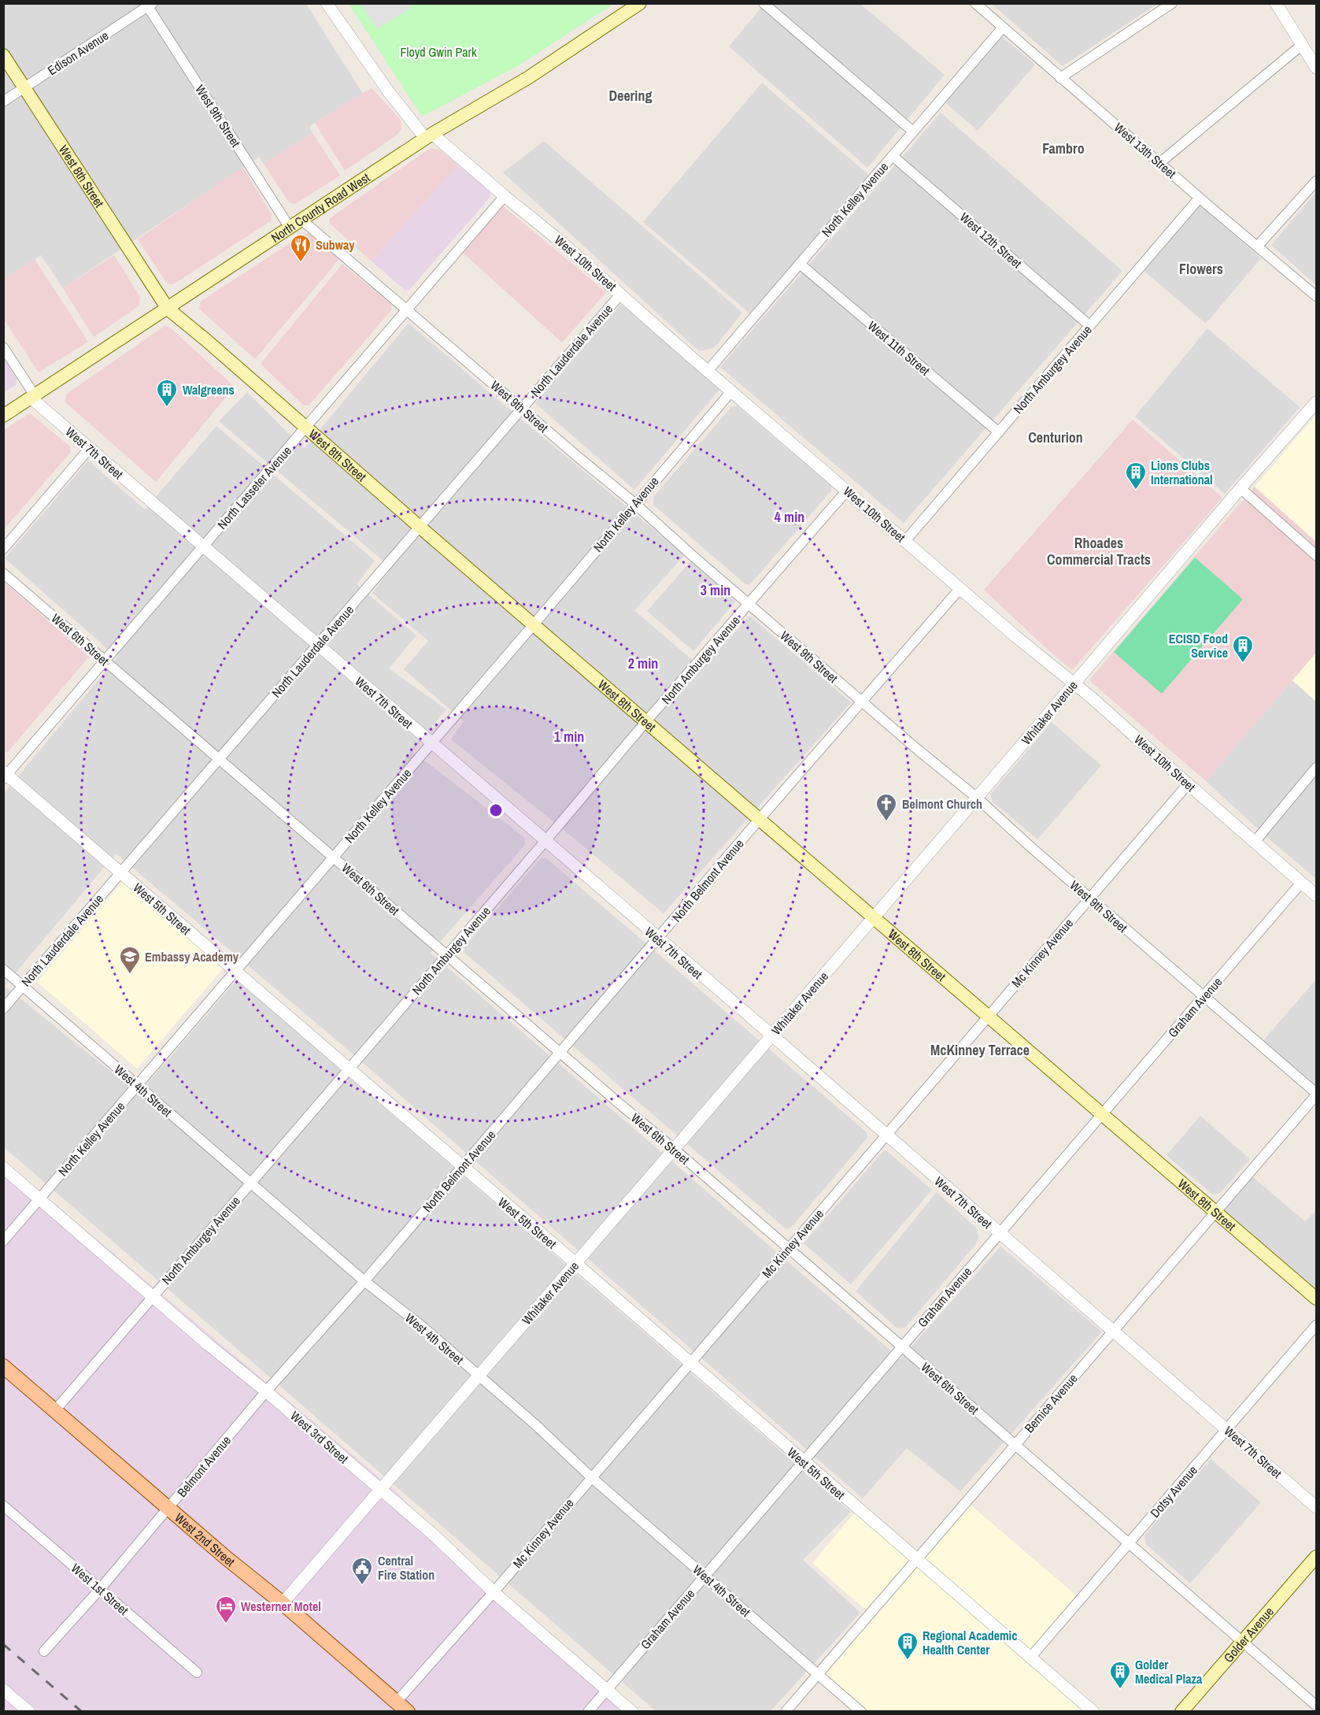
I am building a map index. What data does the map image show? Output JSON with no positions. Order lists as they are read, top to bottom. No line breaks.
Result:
{"streets":{"main road":["West 8th Street","North County Road West","West 2nd Street","Golder Avenue"],"street":["Edison Avenue","West 9th Street","West 13th Street","North Kelley Avenue","West 12th Street","West 10th Street","West 11th Street","North Lauderdale Avenue","North Amburgey Avenue","West 7th Street","North Lasseter Avenue","West 6th Street","Whitaker Avenue","North Belmont Avenue","West 5th Street","Mc Kinney Avenue","Graham Avenue","West 4th Street","Bernice Avenue","West 3rd Street","Belmont Avenue","Dotsy Avenue","West 1st Street"]},"crossings":[["Edison Avenue","West 9th Street"],["Edison Avenue","West 8th Street"],["West 9th Street","North Kelley Avenue"],["West 9th Street","North County Road West"],["West 9th Street","North Lauderdale Avenue"],["West 9th Street","North Amburgey Avenue"],["West 9th Street","North Lasseter Avenue"],["West 9th Street","Whitaker Avenue"],["West 9th Street","North Belmont Avenue"],["West 9th Street","Mc Kinney Avenue"],["West 9th Street","Graham Avenue"],["West 9th Street","Bernice Avenue"],["West 13th Street","North Kelley Avenue"],["West 13th Street","North Amburgey Avenue"],["West 8th Street","North Kelley Avenue"],["West 8th Street","North County Road West"],["West 8th Street","North Lauderdale Avenue"],["West 8th Street","North Amburgey Avenue"],["West 8th Street","North Lasseter Avenue"],["West 8th Street","Whitaker Avenue"],["West 8th Street","North Belmont Avenue"],["West 8th Street","Mc Kinney Avenue"],["West 8th Street","Graham Avenue"],["West 8th Street","Bernice Avenue"],["North Kelley Avenue","West 12th Street"],["North Kelley Avenue","West 10th Street"],["North Kelley Avenue","West 11th Street"],["North Kelley Avenue","West 7th Street"],["North Kelley Avenue","West 6th Street"],["North Kelley Avenue","West 5th Street"],["North Kelley Avenue","West 4th Street"],["North Kelley Avenue","West 3rd Street"],["North County Road West","West 10th Street"],["North County Road West","West 7th Street"],["West 12th Street","North Amburgey Avenue"],["West 10th Street","North Lauderdale Avenue"],["West 10th Street","North Amburgey Avenue"],["West 10th Street","North Lasseter Avenue"],["West 10th Street","Whitaker Avenue"],["West 10th Street","North Belmont Avenue"],["West 10th Street","Mc Kinney Avenue"],["West 10th Street","Graham Avenue"],["West 11th Street","North Amburgey Avenue"],["North Lauderdale Avenue","West 7th Street"],["North Lauderdale Avenue","West 6th Street"],["North Lauderdale Avenue","West 5th Street"],["North Lauderdale Avenue","West 4th Street"],["North Amburgey Avenue","West 7th Street"],["North Amburgey Avenue","West 6th Street"],["North Amburgey Avenue","West 5th Street"],["North Amburgey Avenue","West 4th Street"],["North Amburgey Avenue","West 3rd Street"],["North Amburgey Avenue","West 2nd Street"],["West 7th Street","North Lasseter Avenue"],["West 7th Street","Whitaker Avenue"],["West 7th Street","North Belmont Avenue"],["West 7th Street","Mc Kinney Avenue"],["West 7th Street","Graham Avenue"],["West 7th Street","Bernice Avenue"],["West 7th Street","Dotsy Avenue"],["North Lasseter Avenue","West 6th Street"],["North Lasseter Avenue","West 5th Street"],["West 6th Street","Whitaker Avenue"],["West 6th Street","North Belmont Avenue"],["West 6th Street","Mc Kinney Avenue"],["West 6th Street","Graham Avenue"],["West 6th Street","Bernice Avenue"],["West 6th Street","Dotsy Avenue"],["West 6th Street","Golder Avenue"],["Whitaker Avenue","West 5th Street"],["Whitaker Avenue","West 4th Street"],["Whitaker Avenue","West 3rd Street"],["Whitaker Avenue","West 2nd Street"],["North Belmont Avenue","West 5th Street"],["North Belmont Avenue","West 4th Street"],["North Belmont Avenue","Belmont Avenue"],["West 5th Street","Mc Kinney Avenue"],["West 5th Street","Graham Avenue"],["West 5th Street","Bernice Avenue"],["West 5th Street","Dotsy Avenue"],["Mc Kinney Avenue","West 4th Street"],["Mc Kinney Avenue","West 3rd Street"],["Mc Kinney Avenue","West 2nd Street"],["Graham Avenue","West 4th Street"],["Graham Avenue","West 3rd Street"],["West 4th Street","Bernice Avenue"],["West 4th Street","Belmont Avenue"],["West 3rd Street","Belmont Avenue"],["Belmont Avenue","West 2nd Street"],["Belmont Avenue","West 1st Street"]],"districts":["Deering","Fambro","Flowers","Centurion","Rhoades Commercial Tracts","McKinney Terrace"],"parks":["Floyd Gwin Park"],"places":{"restaurant":["Subway"],"building":["Walgreens","Lions Clubs International","ECISD Food Service","Regional Academic Health Center","Golder Medical Plaza"],"church":["Belmont Church"],"school or university":["Embassy Academy"],"public building":["Central Fire Station"],"hotel":["Westerner Motel"]},"rings":["4 min","3 min","2 min","1 min"]}
